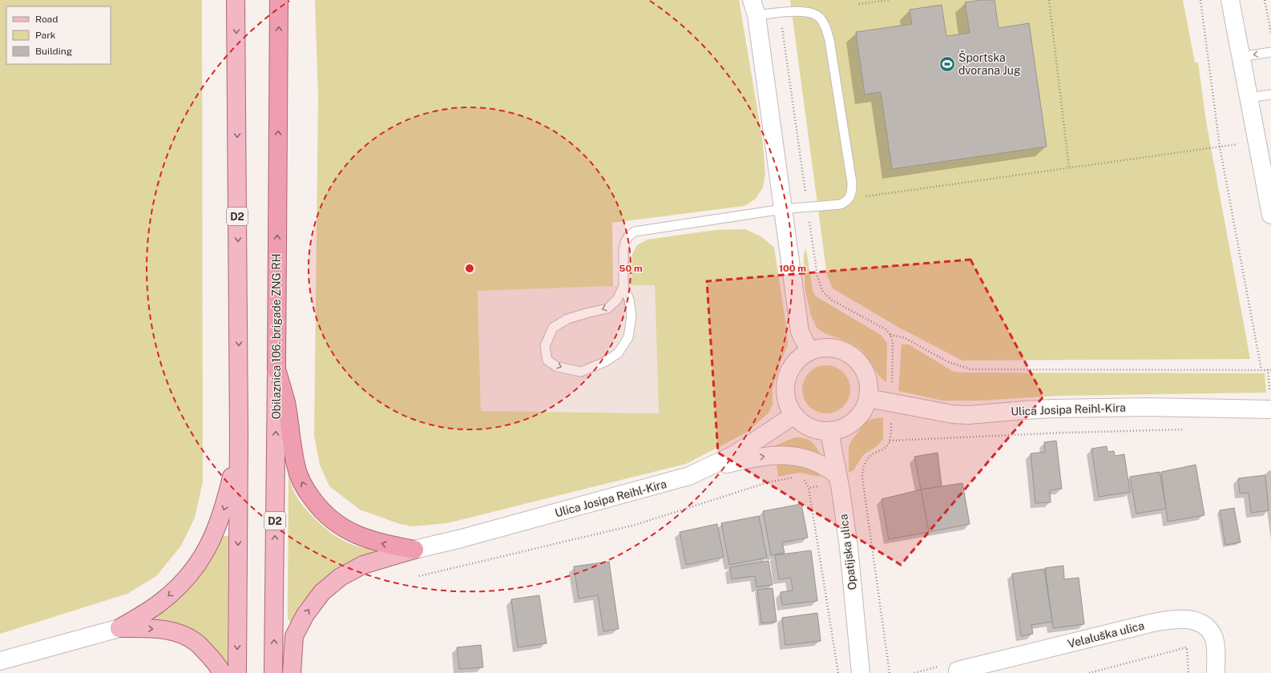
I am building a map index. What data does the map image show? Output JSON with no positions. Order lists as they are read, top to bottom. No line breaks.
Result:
{"streets":{"highway":["D2","Obilaznica 106. brigade ZNG RH"],"street":["Ulica Josipa Reihl-Kira","Opatijska ulica","Velaluška ulica"]},"crossings":[["Ulica Josipa Reihl-Kira","Opatijska ulica"]],"one_way":["Obilaznica 106. brigade ZNG RH"],"places":{"sports":["Športska dvorana Jug"]},"legend":["Road","Park","Building"],"rings":["50 m","100 m"]}
